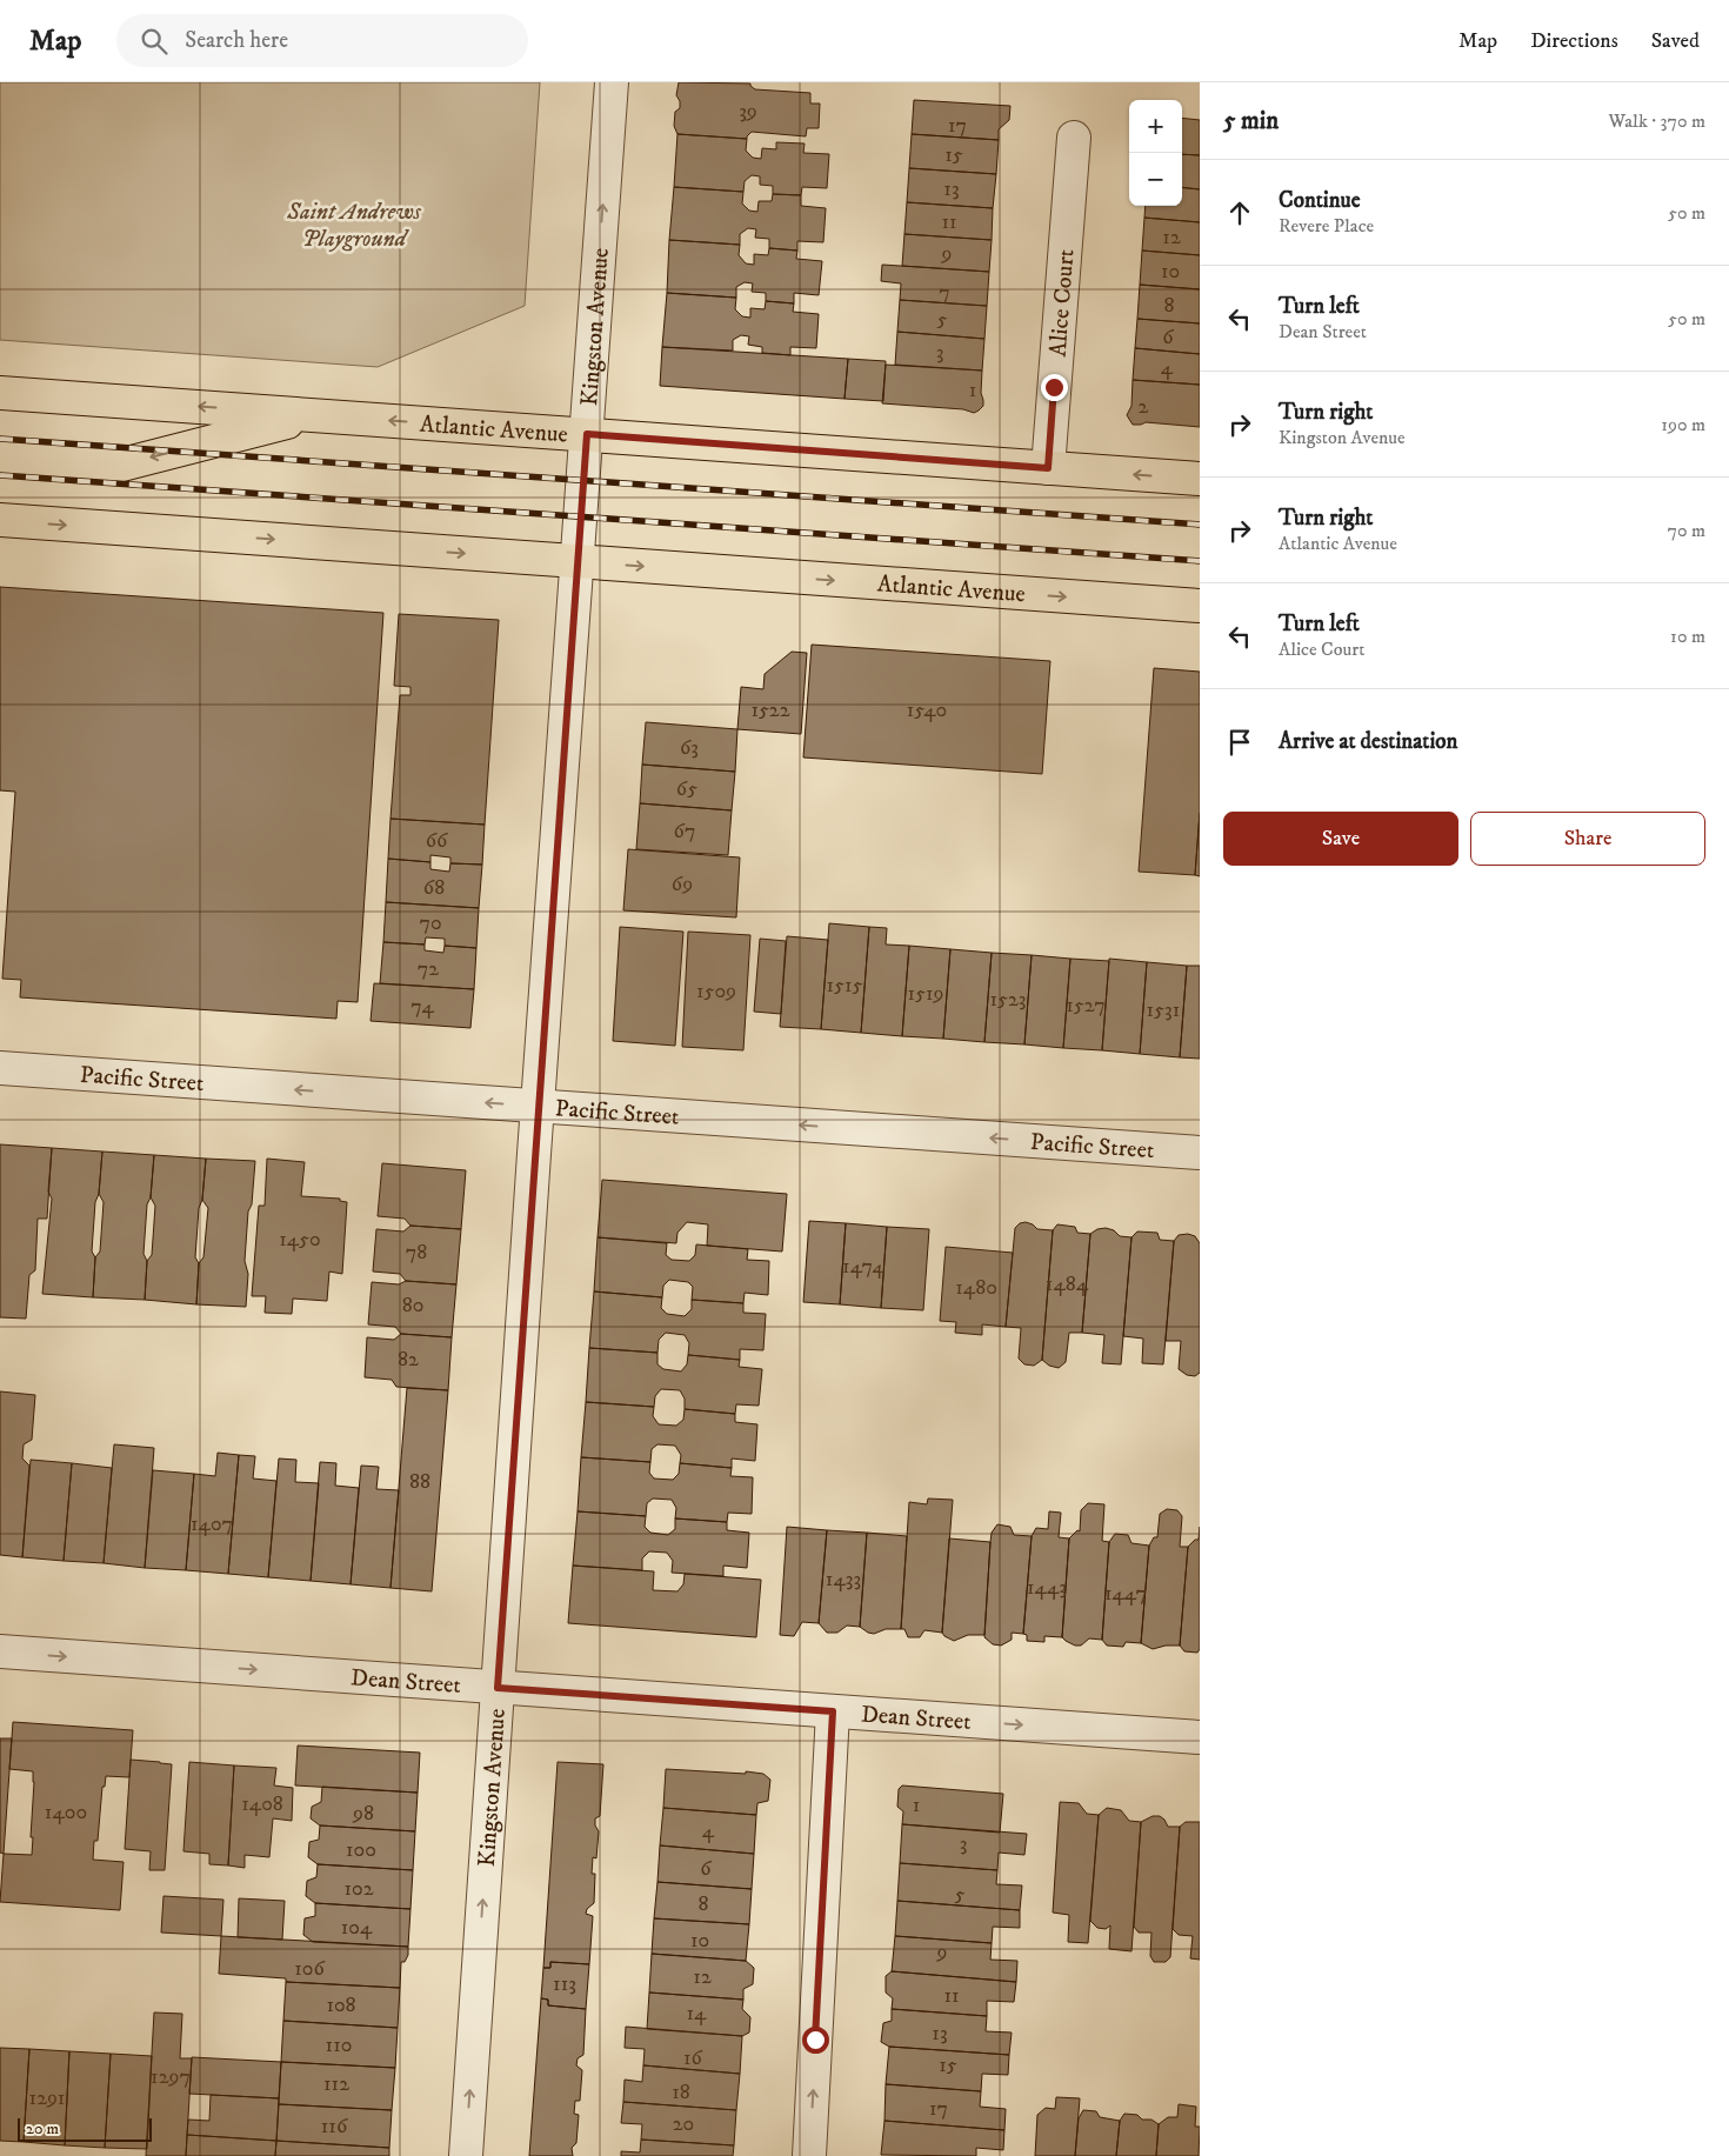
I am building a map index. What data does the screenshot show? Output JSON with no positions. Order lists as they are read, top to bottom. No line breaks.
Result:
{"streets":{"main road":["Atlantic Avenue"],"street":["Alice Court","Kingston Avenue","Pacific Street","Dean Street"]},"crossings":[["Alice Court","Atlantic Avenue"],["Kingston Avenue","Atlantic Avenue"],["Kingston Avenue","Pacific Street"],["Kingston Avenue","Dean Street"]],"one_way":["Kingston Avenue","Pacific Street","Dean Street"],"parks":["Saint Andrews Playground"],"house_numbers":["39","17","15","13","11","12","9","10","7","8","5","6","3","4","1","2","1522","1540","63","65","67","66","69","68","70","72","1515","1509","1519","1523","1527","74","1531","1450","78","1474","1484","1480","80","82","88","1407","1433","1443","1447","1408","1","1400","98","4","3","100","6","102","5","8","104","10","9","106","12","113","11","108","14","13","110","16","15","1297","112","18","1291","17","20","116"],"scale_bar":"20 m","page":{"header":"Map","search":"Search here","nav":["Map","Directions","Saved"],"heading":["5 min","Walk · 370 m"],"map_buttons":["+","−"],"list":[["Continue","Revere Place","50 m"],["Turn left","Dean Street","50 m"],["Turn right","Kingston Avenue","190 m"],["Turn right","Atlantic Avenue","70 m"],["Turn left","Alice Court","10 m"],"Arrive at destination"],"buttons":["Save","Share"],"scale":"20 m"}}
